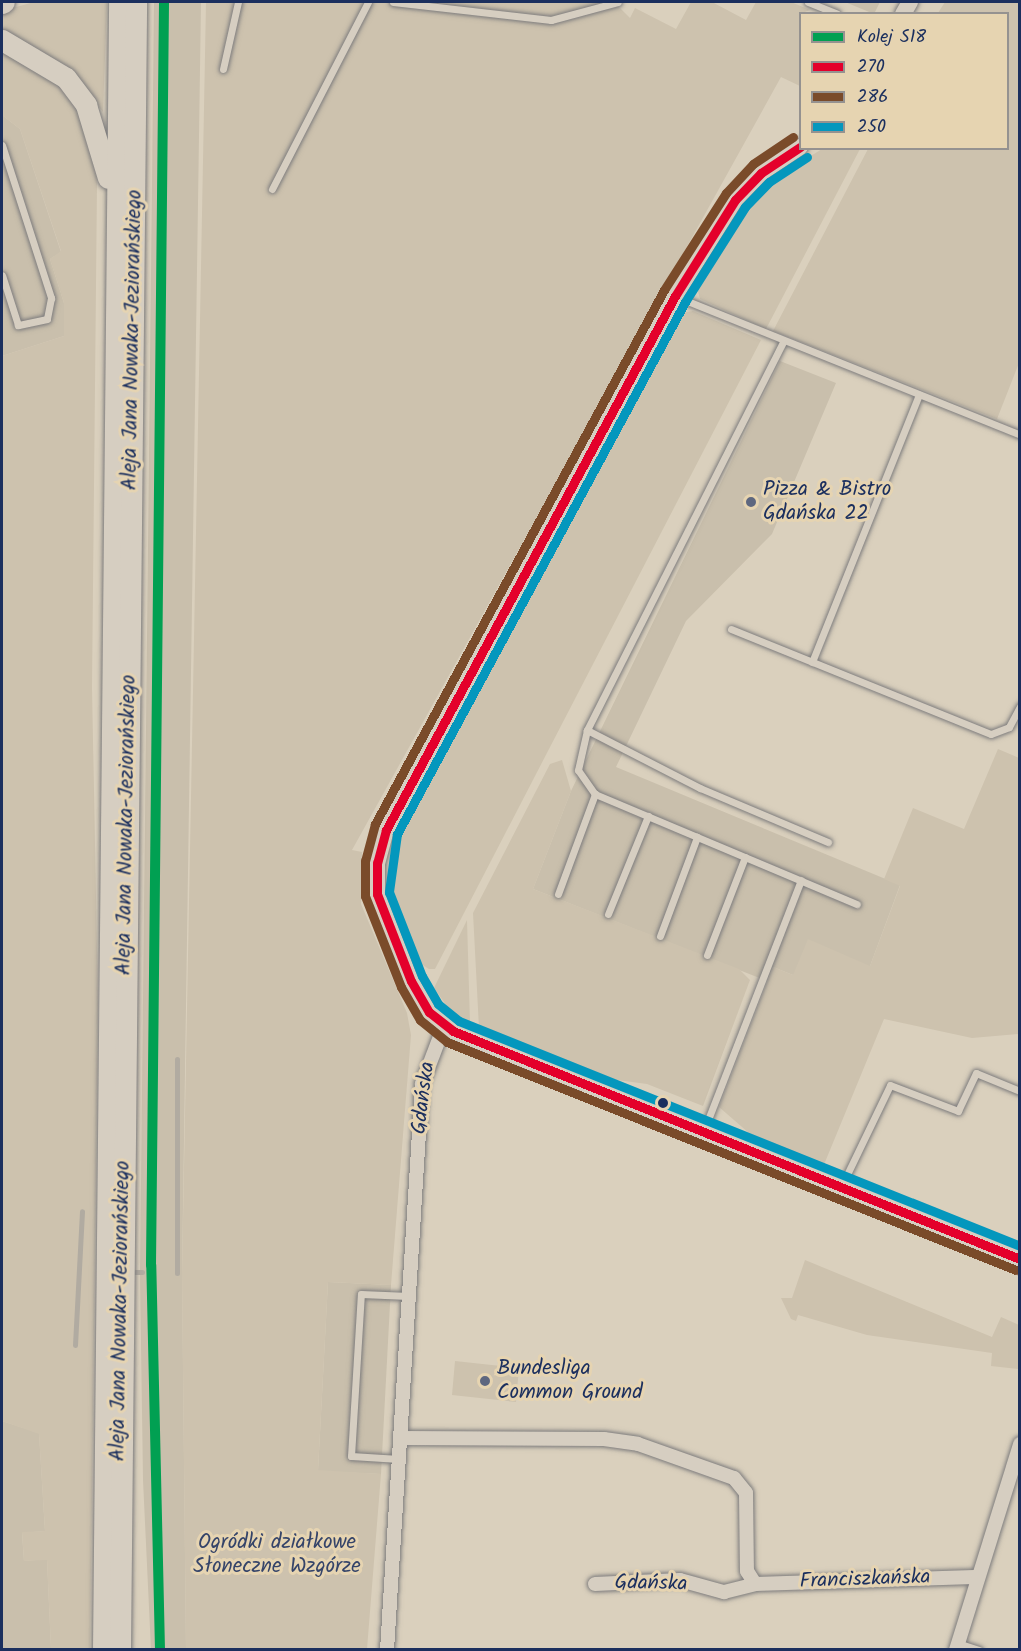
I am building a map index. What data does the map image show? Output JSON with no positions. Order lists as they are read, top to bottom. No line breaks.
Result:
{"streets":{"main road":["Aleja Jana Nowaka-Jeziorańskiego"],"street":["Gdańska","Franciszkańska"]},"crossings":[["Gdańska","Franciszkańska"]],"parks":["Ogródki działkowe Słoneczne Wzgórze"],"places":["Pizza & Bistro Gdańska 22","Bundesliga Common Ground"],"lines":["rail line S18","transit line 286","transit line 270","transit line 250"],"legend":["Kolej S18","270","286","250"]}
